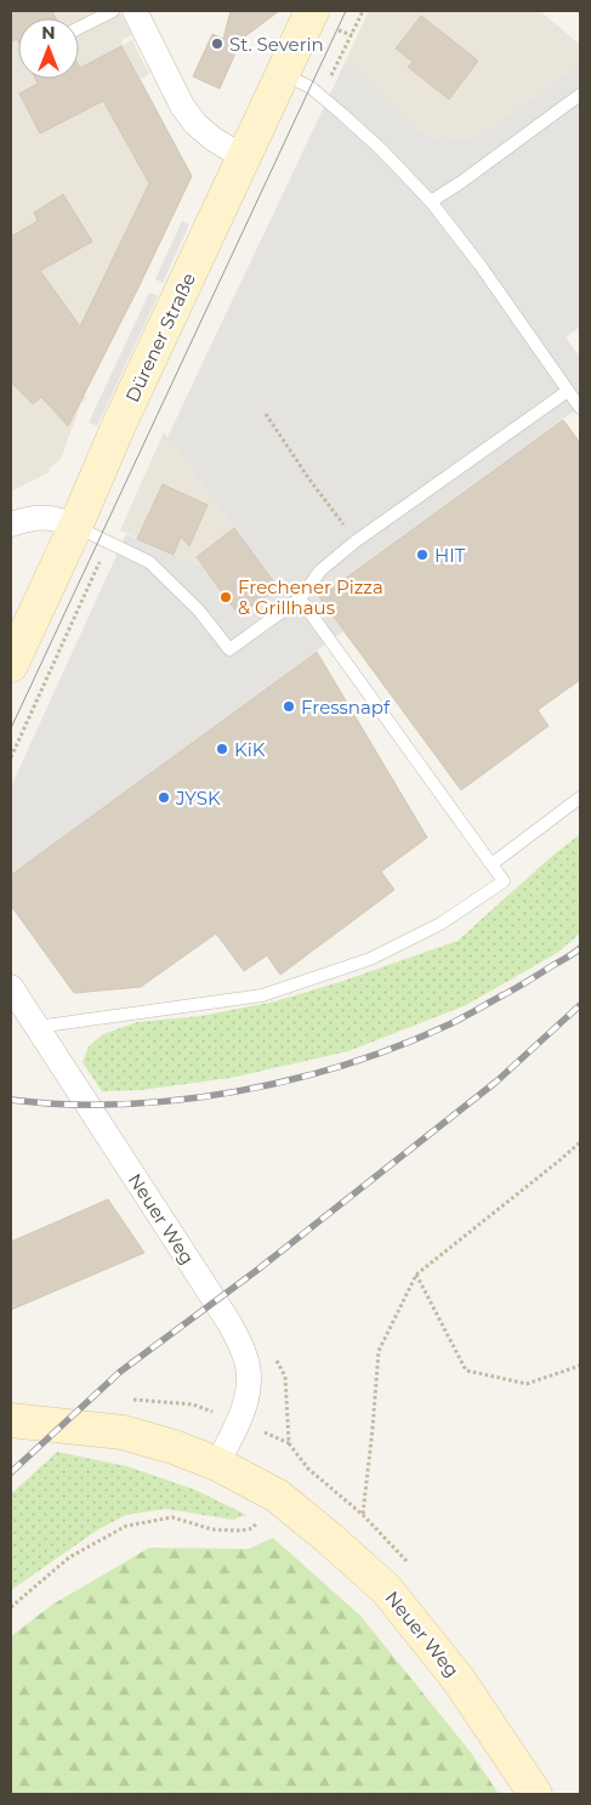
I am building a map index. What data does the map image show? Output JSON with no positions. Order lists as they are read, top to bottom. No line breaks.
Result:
{"streets":{"main road":["Dürener Straße","Neuer Weg"]},"places":["St. Severin","HIT","Frechener Pizza & Grillhaus","Fressnapf","KiK","JYSK"],"north":"top"}
